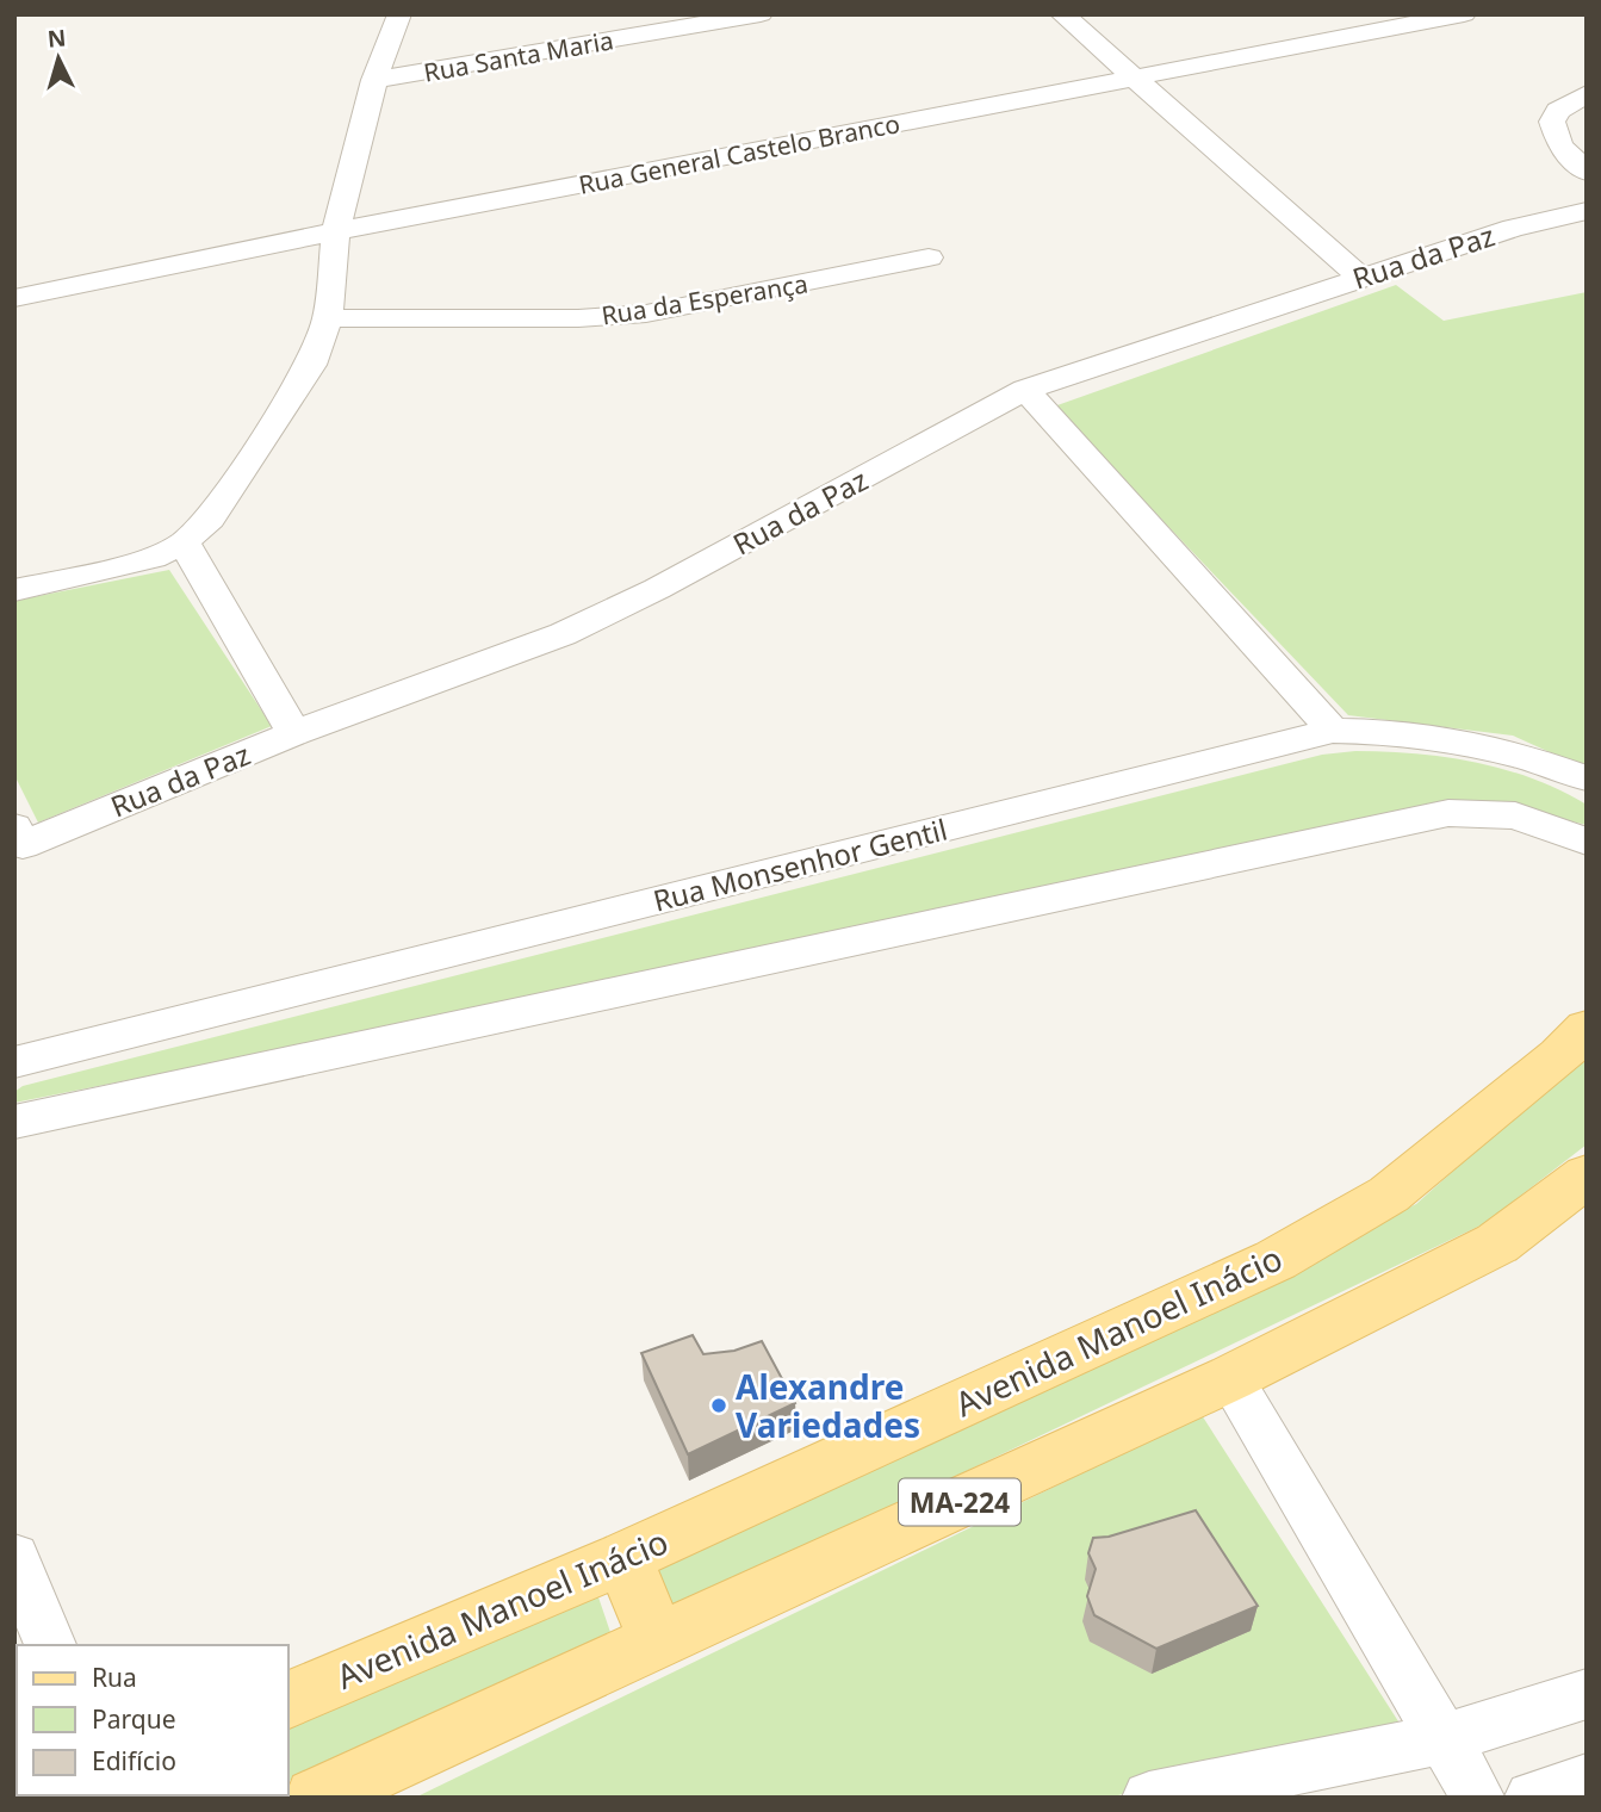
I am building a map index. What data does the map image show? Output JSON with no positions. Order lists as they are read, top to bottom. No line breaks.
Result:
{"streets":{"main road":["Avenida Manoel Inácio","MA-224"],"street":["Rua Santa Maria","Rua General Castelo Branco","Rua da Paz","Rua da Esperança","Rua Monsenhor Gentil"]},"places":["Alexandre Variedades"],"legend":["Rua","Parque","Edifício"],"north":"top"}
